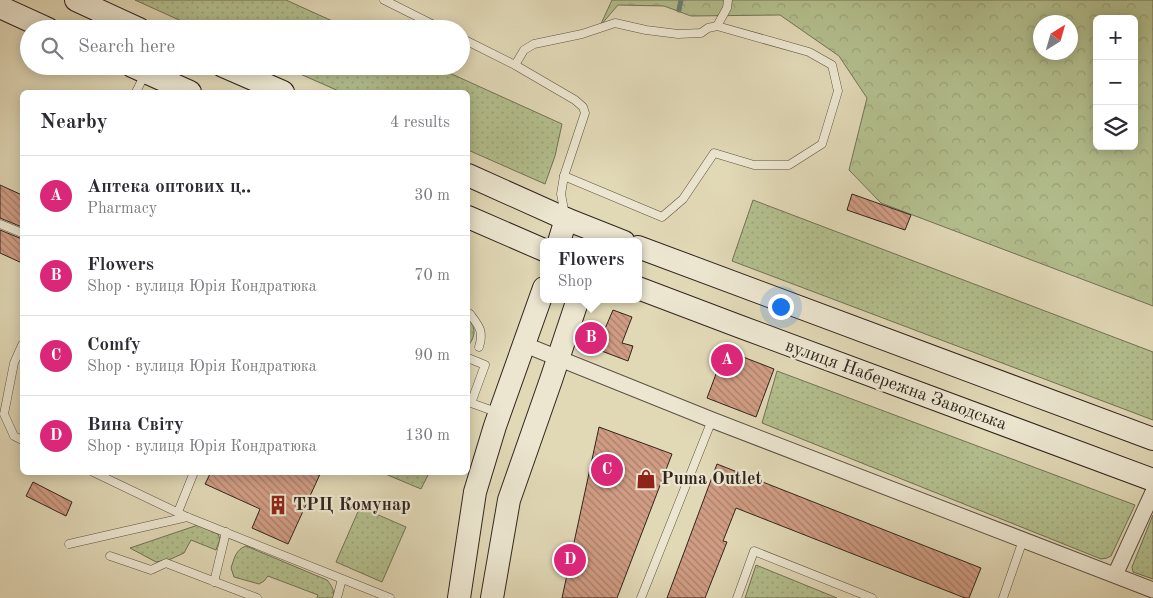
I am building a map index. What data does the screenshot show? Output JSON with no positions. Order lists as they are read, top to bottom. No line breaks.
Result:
{"streets":{"main road":["вулиця Набережна Заводська"]},"places":{"shop":["Puma Outlet"],"building":["ТРЦ Комунар"]},"north":"top right","page":{"map_buttons":["+","−"],"search":"Search here","heading":["Nearby","4 results"],"list":[{"mark":"A","name":"Аптека оптових ц‥","note":"Pharmacy","value":"30 m"},{"mark":"B","name":"Flowers","note":"Shop · вулиця Юрія Кондратюка","value":"70 m"},{"mark":"C","name":"Comfy","note":"Shop · вулиця Юрія Кондратюка","value":"90 m"},{"mark":"D","name":"Вина Світу","note":"Shop · вулиця Юрія Кондратюка","value":"130 m"}],"popup":["Flowers","Shop"],"pins":["B","A","C","D"]}}
